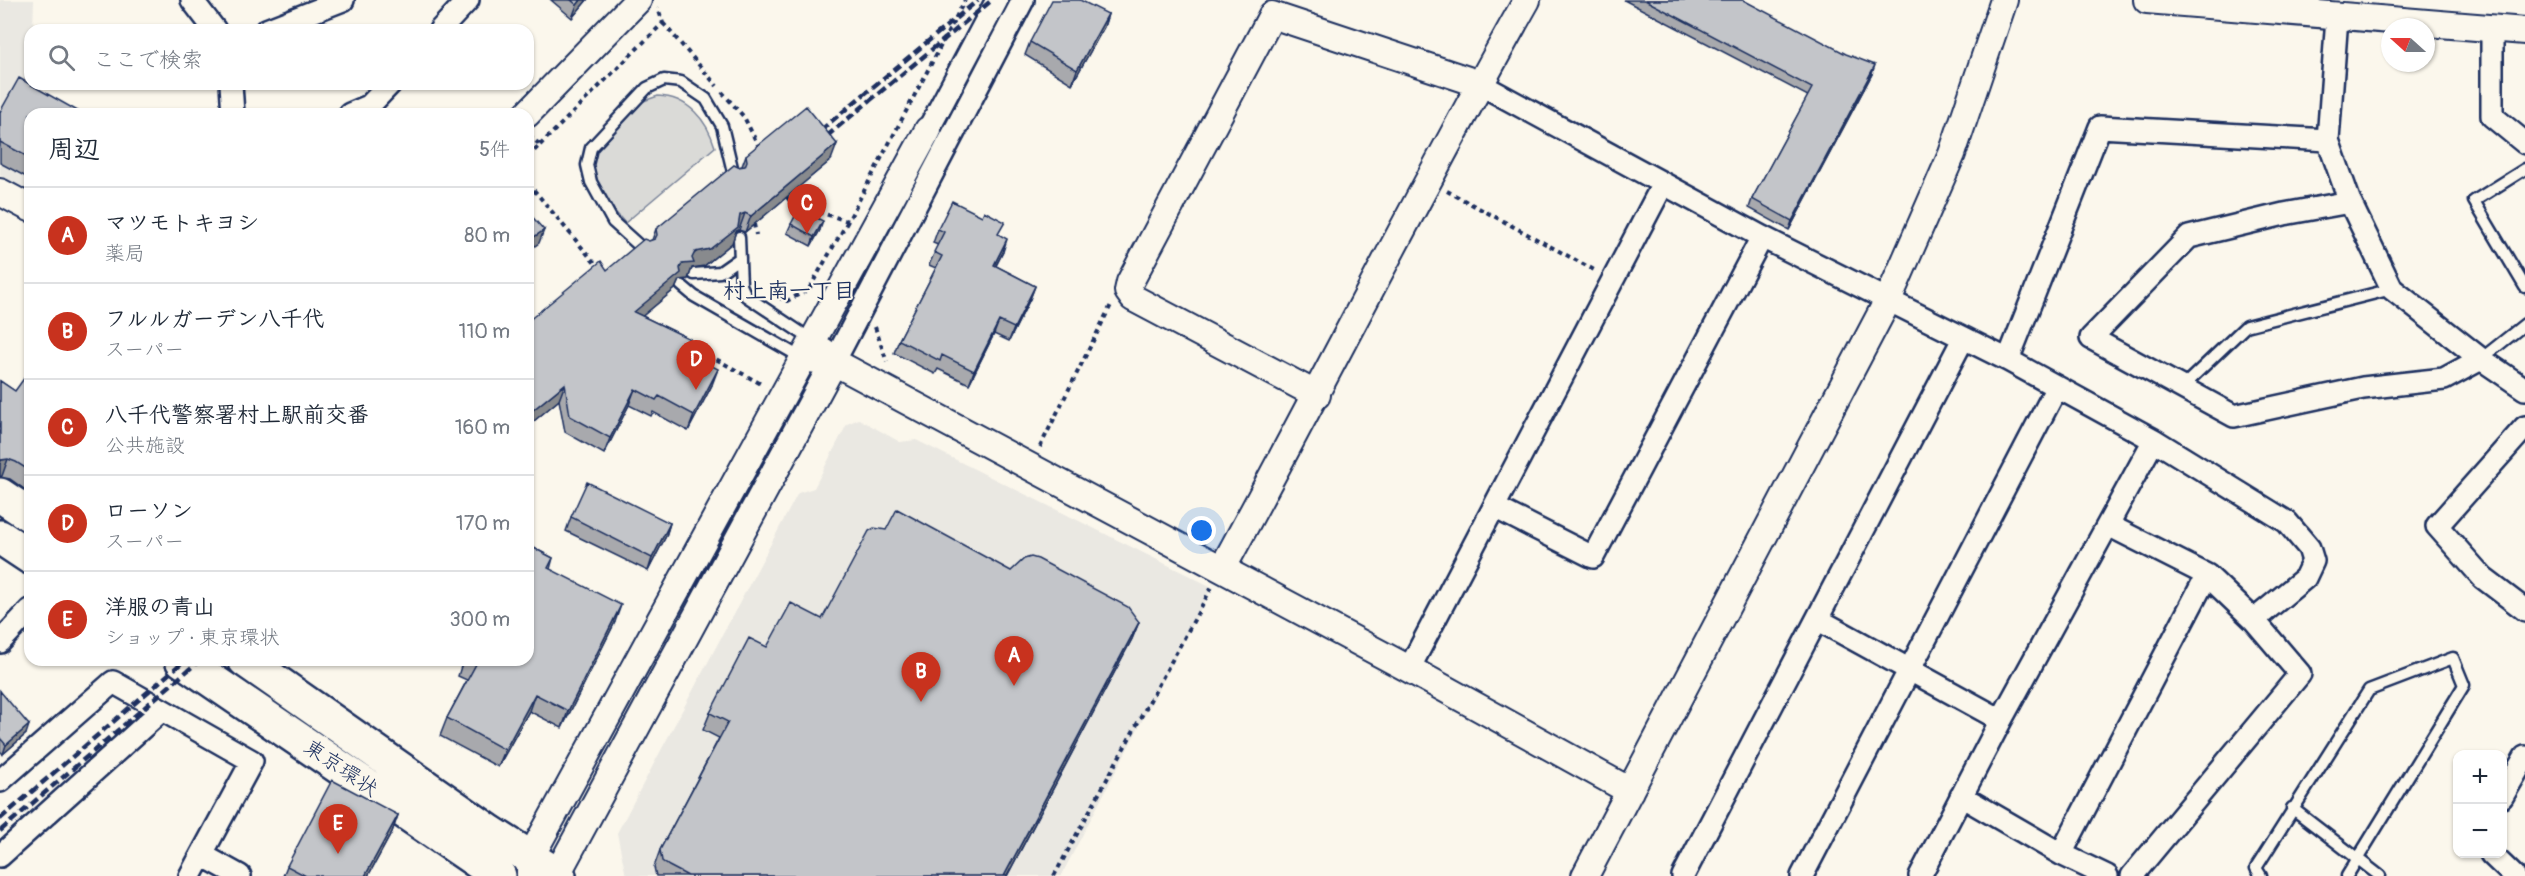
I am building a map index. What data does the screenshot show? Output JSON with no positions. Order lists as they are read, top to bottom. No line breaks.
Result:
{"streets":{"highway":["東京環状"]},"districts":["村上南一丁目"],"north":"left","page":{"search":"ここで検索","heading":["周辺","5件"],"pins":["C","D","A","B","E"],"list":[{"mark":"A","name":"マツモトキヨシ","note":"薬局","value":"80 m"},{"mark":"B","name":"フルルガーデン八千代","note":"スーパー","value":"110 m"},{"mark":"C","name":"八千代警察署村上駅前交番","note":"公共施設","value":"160 m"},{"mark":"D","name":"ローソン","note":"スーパー","value":"170 m"},{"mark":"E","name":"洋服の青山","note":"ショップ · 東京環状","value":"300 m"}],"map_buttons":["+","−"]}}
